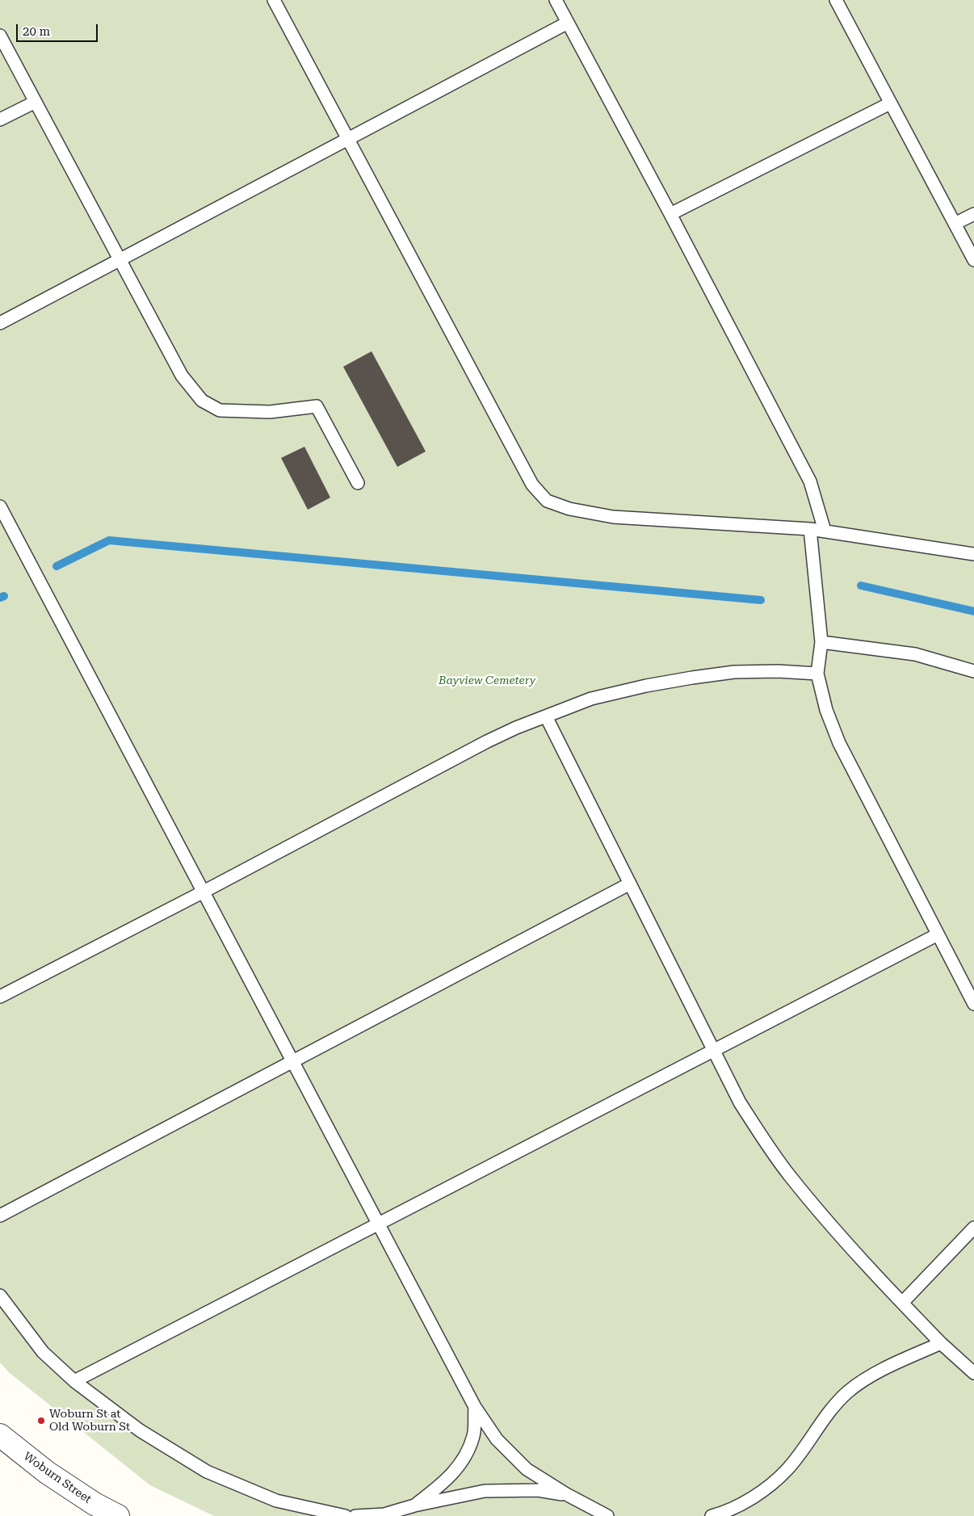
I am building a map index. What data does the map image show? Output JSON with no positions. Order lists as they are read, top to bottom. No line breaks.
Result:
{"streets":{"street":["Woburn Street"]},"parks":["Bayview Cemetery"],"places":["Woburn St at Old Woburn St"],"scale_bar":"20 m"}
